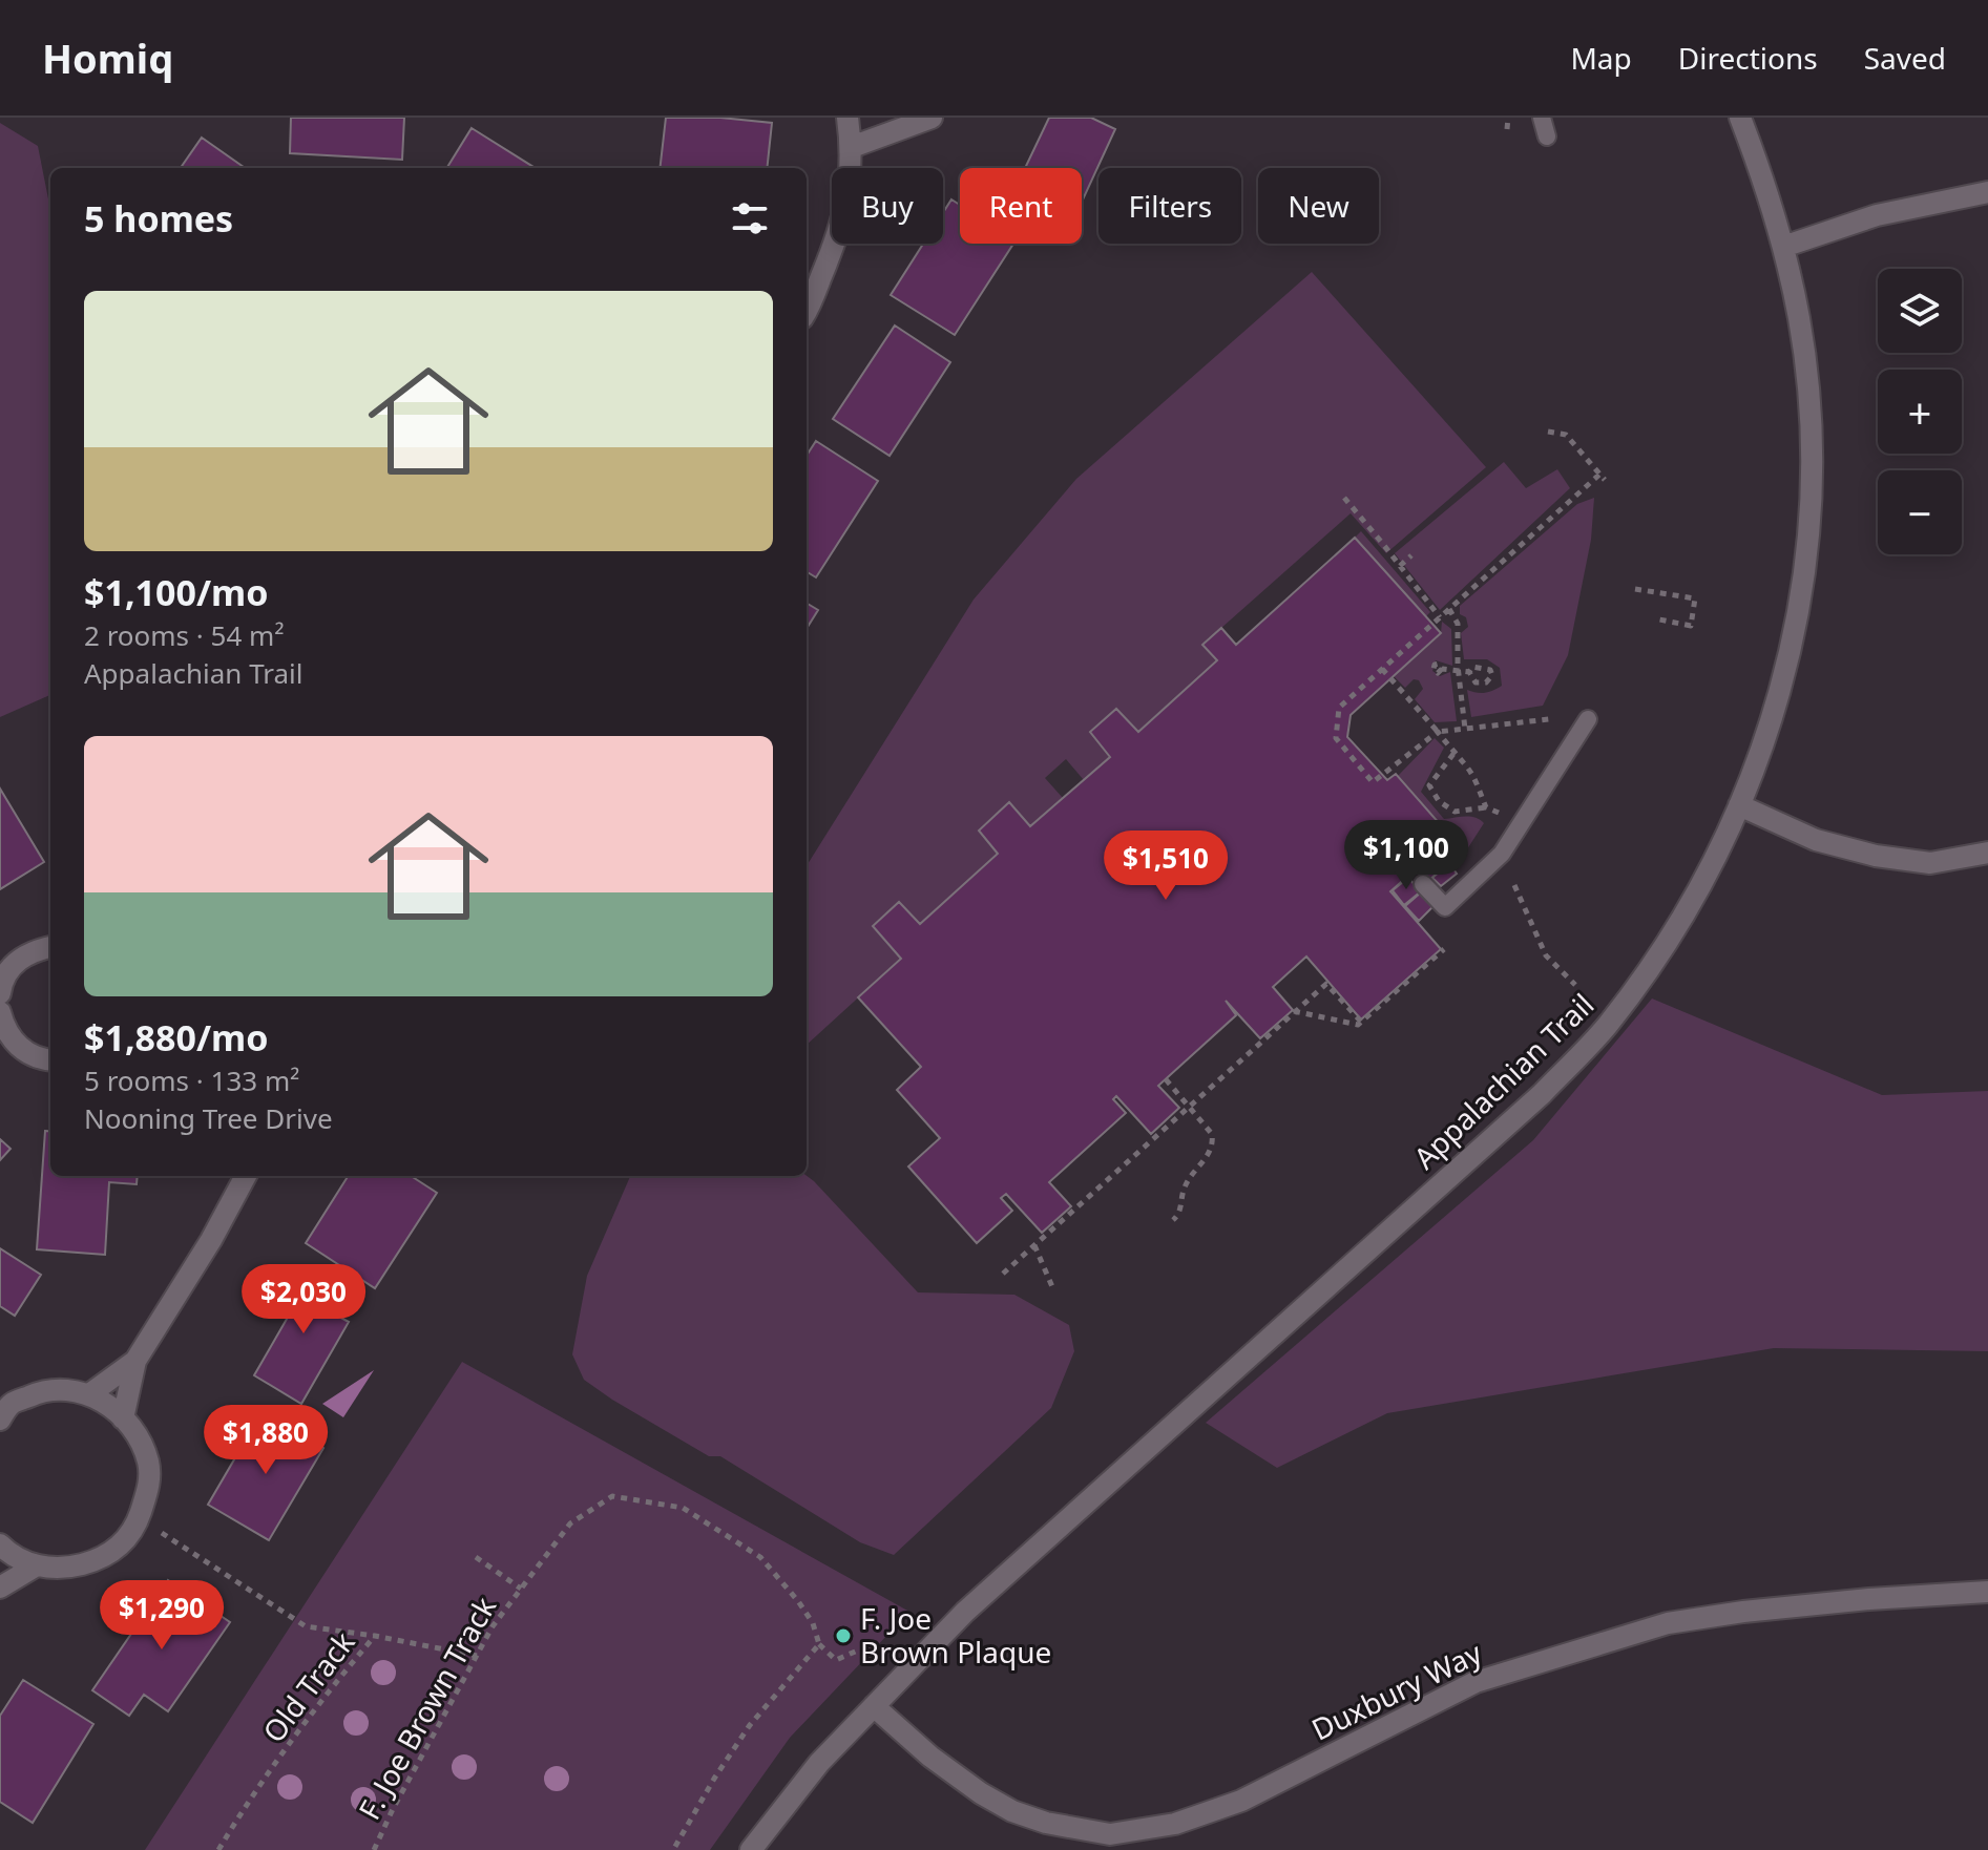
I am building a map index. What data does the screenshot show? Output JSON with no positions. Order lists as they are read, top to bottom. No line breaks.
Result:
{"streets":{"street":["Appalachian Trail","Duxbury Way"],"path":["Old Track","F. Joe Brown Track"]},"crossings":[["Appalachian Trail","Duxbury Way"],["Old Track","F. Joe Brown Track"]],"places":["F. Joe Brown Plaque"],"page":{"header":"Homiq","nav":["Map","Directions","Saved"],"chip":["Buy","Rent","Filters","New"],"heading":"5 homes","map_buttons":["+","−"],"list":[{"name":"$1,100/mo","note":"2 rooms · 54 m² · Appalachian Trail"},{"name":"$1,880/mo","note":"5 rooms · 133 m² · Nooning Tree Drive"}],"price":["$1,100","$1,510","$2,030","$1,880","$1,290"]}}
